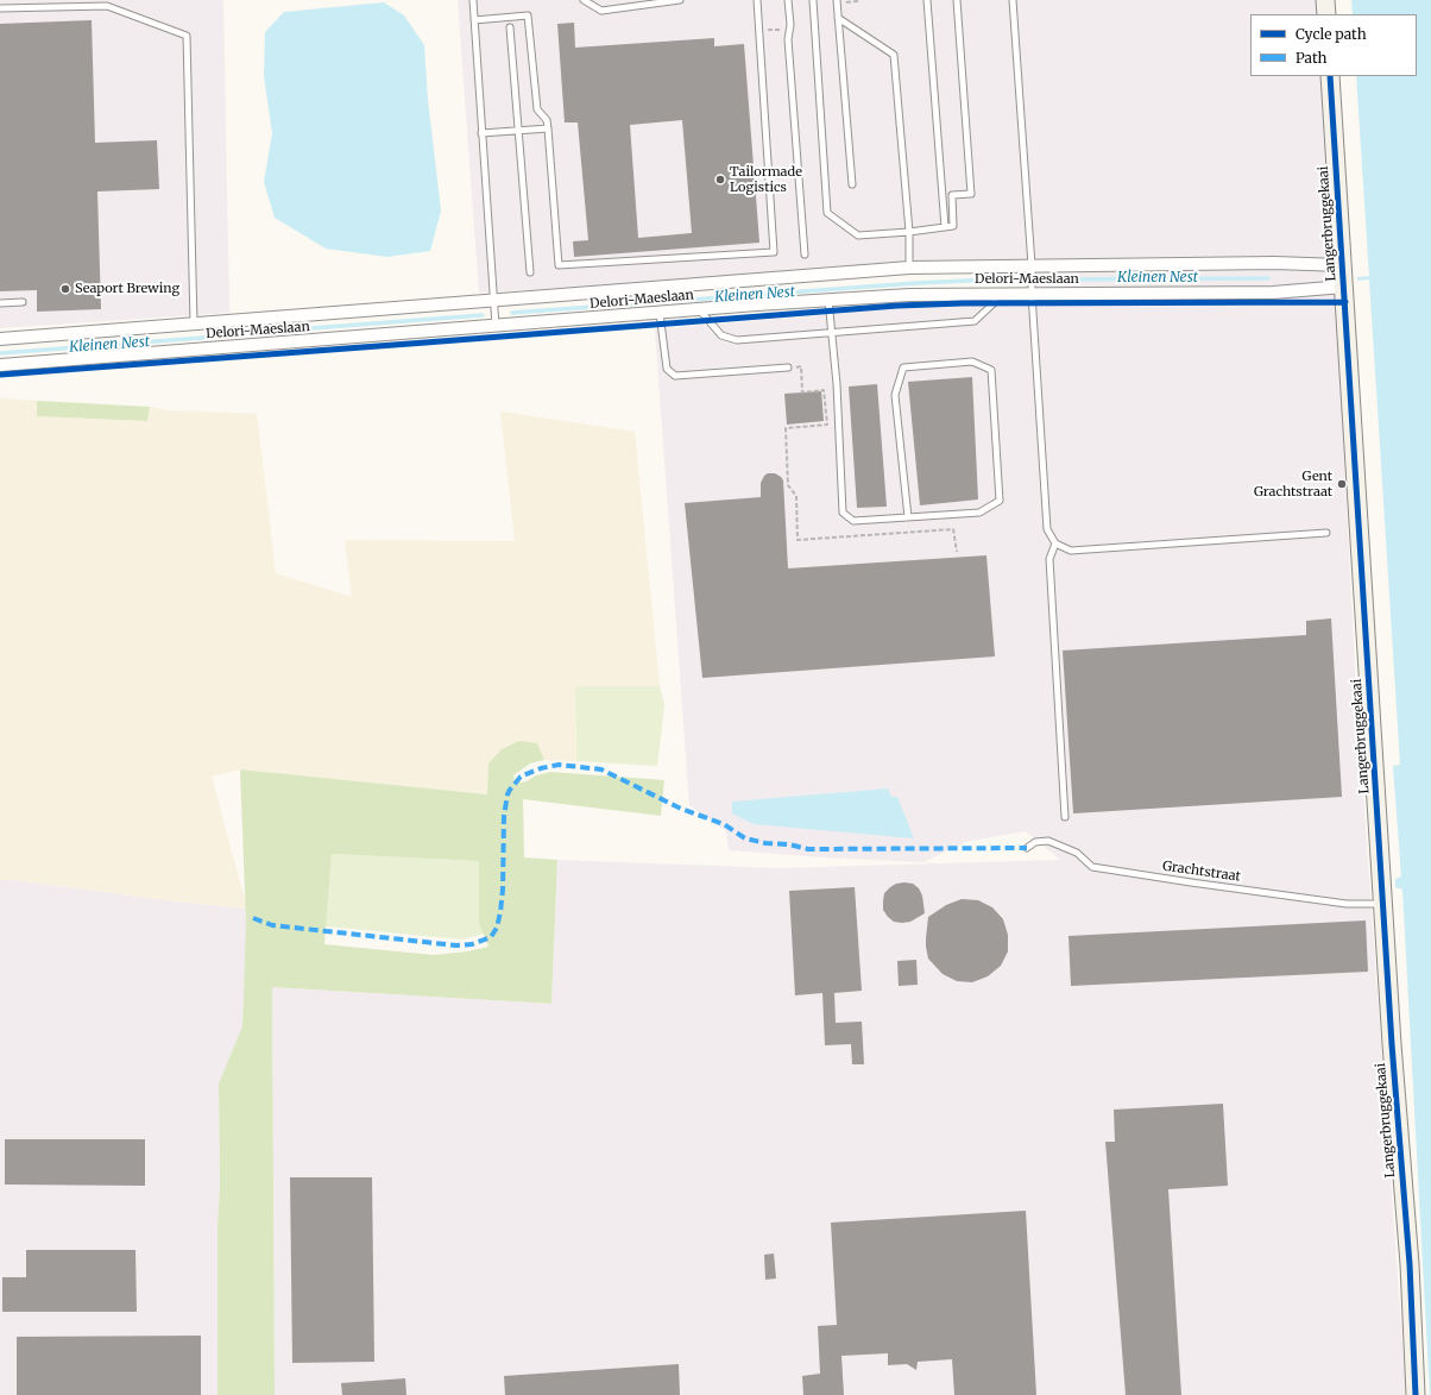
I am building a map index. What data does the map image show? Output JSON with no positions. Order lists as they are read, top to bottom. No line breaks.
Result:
{"streets":{"main road":["Langerbruggekaai"],"street":["Delori-Maeslaan"],"lane":["Grachtstraat"]},"crossings":[["Langerbruggekaai","Delori-Maeslaan"],["Langerbruggekaai","Grachtstraat"]],"water":["Kleinen Nest"],"places":["Tailormade Logistics","Seaport Brewing","Gent Grachtstraat"],"legend":["Cycle path","Path"]}
